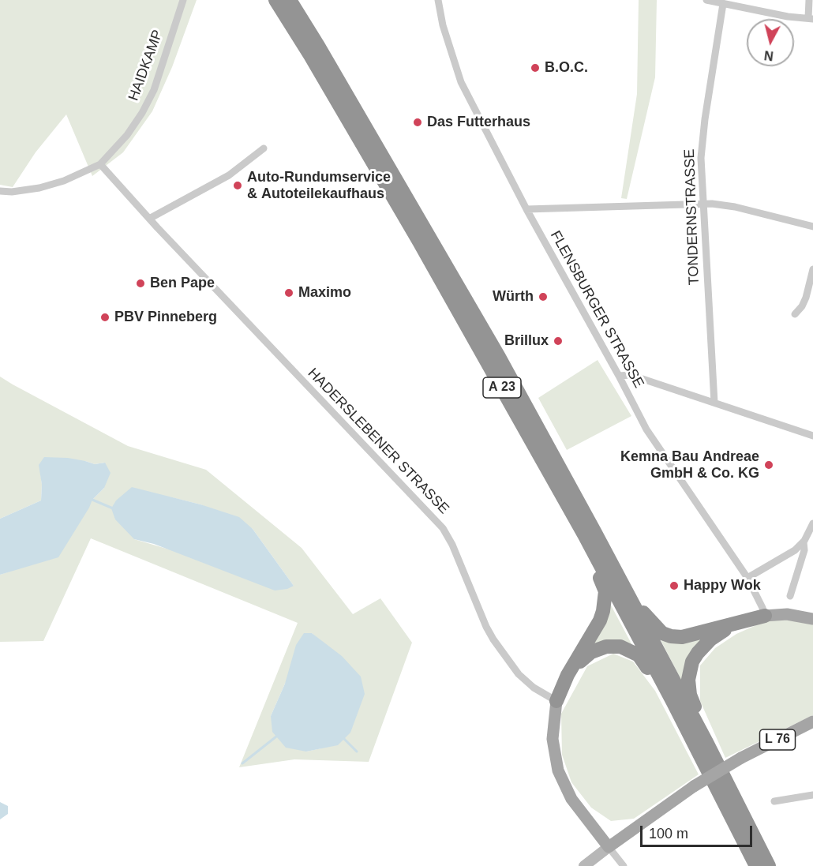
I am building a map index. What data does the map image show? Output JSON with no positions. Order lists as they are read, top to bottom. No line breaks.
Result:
{"streets":{"highway":["A 23"],"main road":["L 76"],"street":["HAIDKAMP","TONDERNSTRASSE","FLENSBURGER STRASSE","HADERSLEBENER STRASSE"]},"crossings":[["HAIDKAMP","HADERSLEBENER STRASSE"]],"places":["B.O.C.","Das Futterhaus","Auto-Rundumservice & Autoteilekaufhaus","Ben Pape","Maximo","Würth","PBV Pinneberg","Brillux","Kemna Bau Andreae GmbH & Co. KG","Happy Wok"],"scale_bar":"100 m","north":"bottom"}
